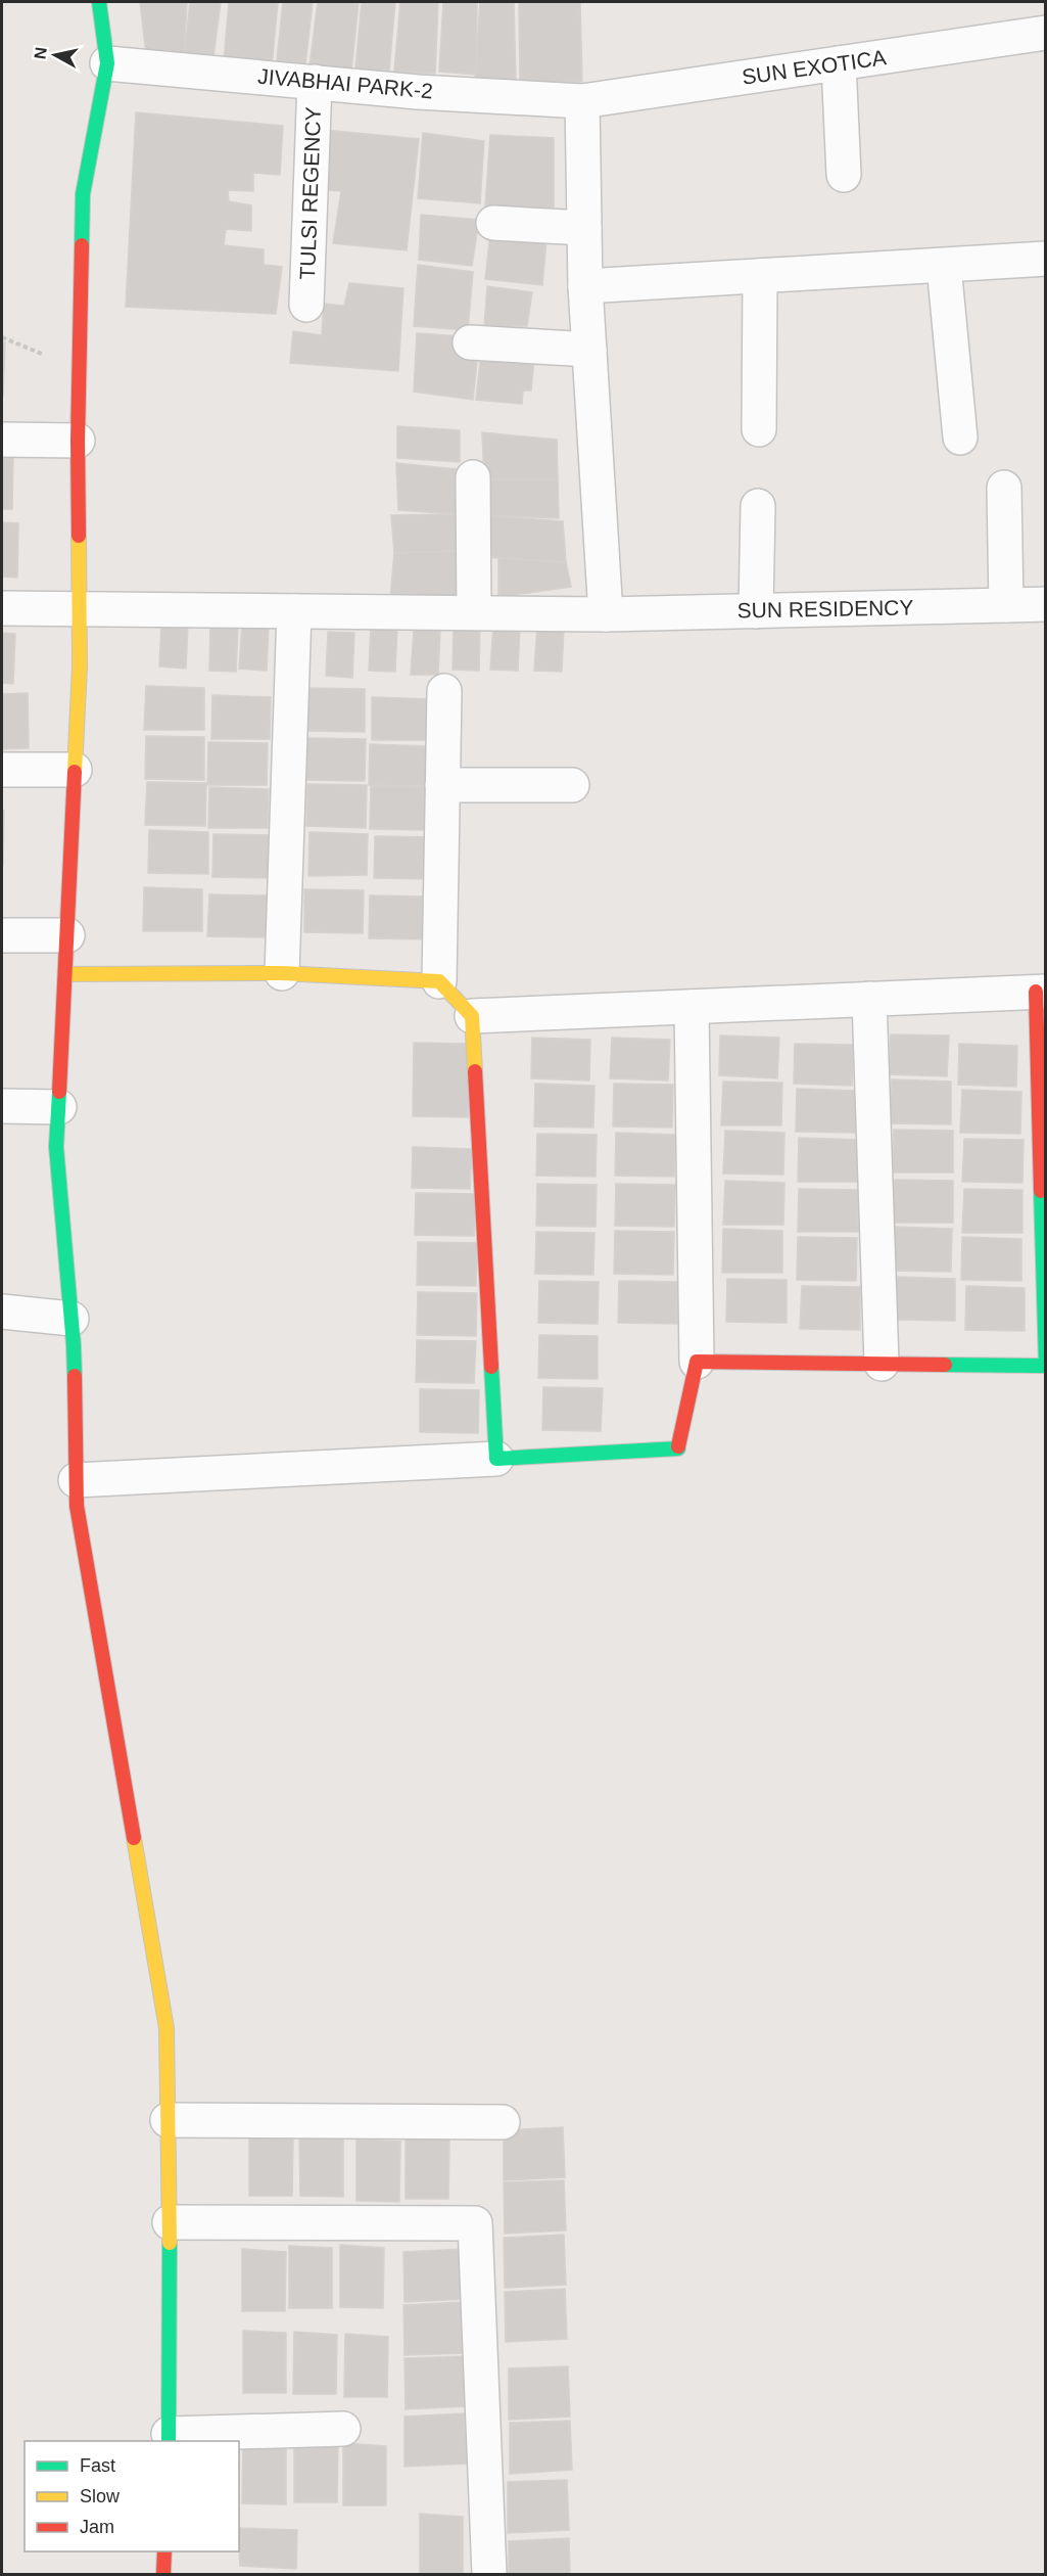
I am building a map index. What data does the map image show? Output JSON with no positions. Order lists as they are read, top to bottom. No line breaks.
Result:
{"streets":{"street":["SUN EXOTICA","JIVABHAI PARK-2","TULSI REGENCY","SUN RESIDENCY"]},"crossings":[["SUN EXOTICA","JIVABHAI PARK-2"],["JIVABHAI PARK-2","TULSI REGENCY"]],"legend":["Fast","Slow","Jam"],"north":"left"}
